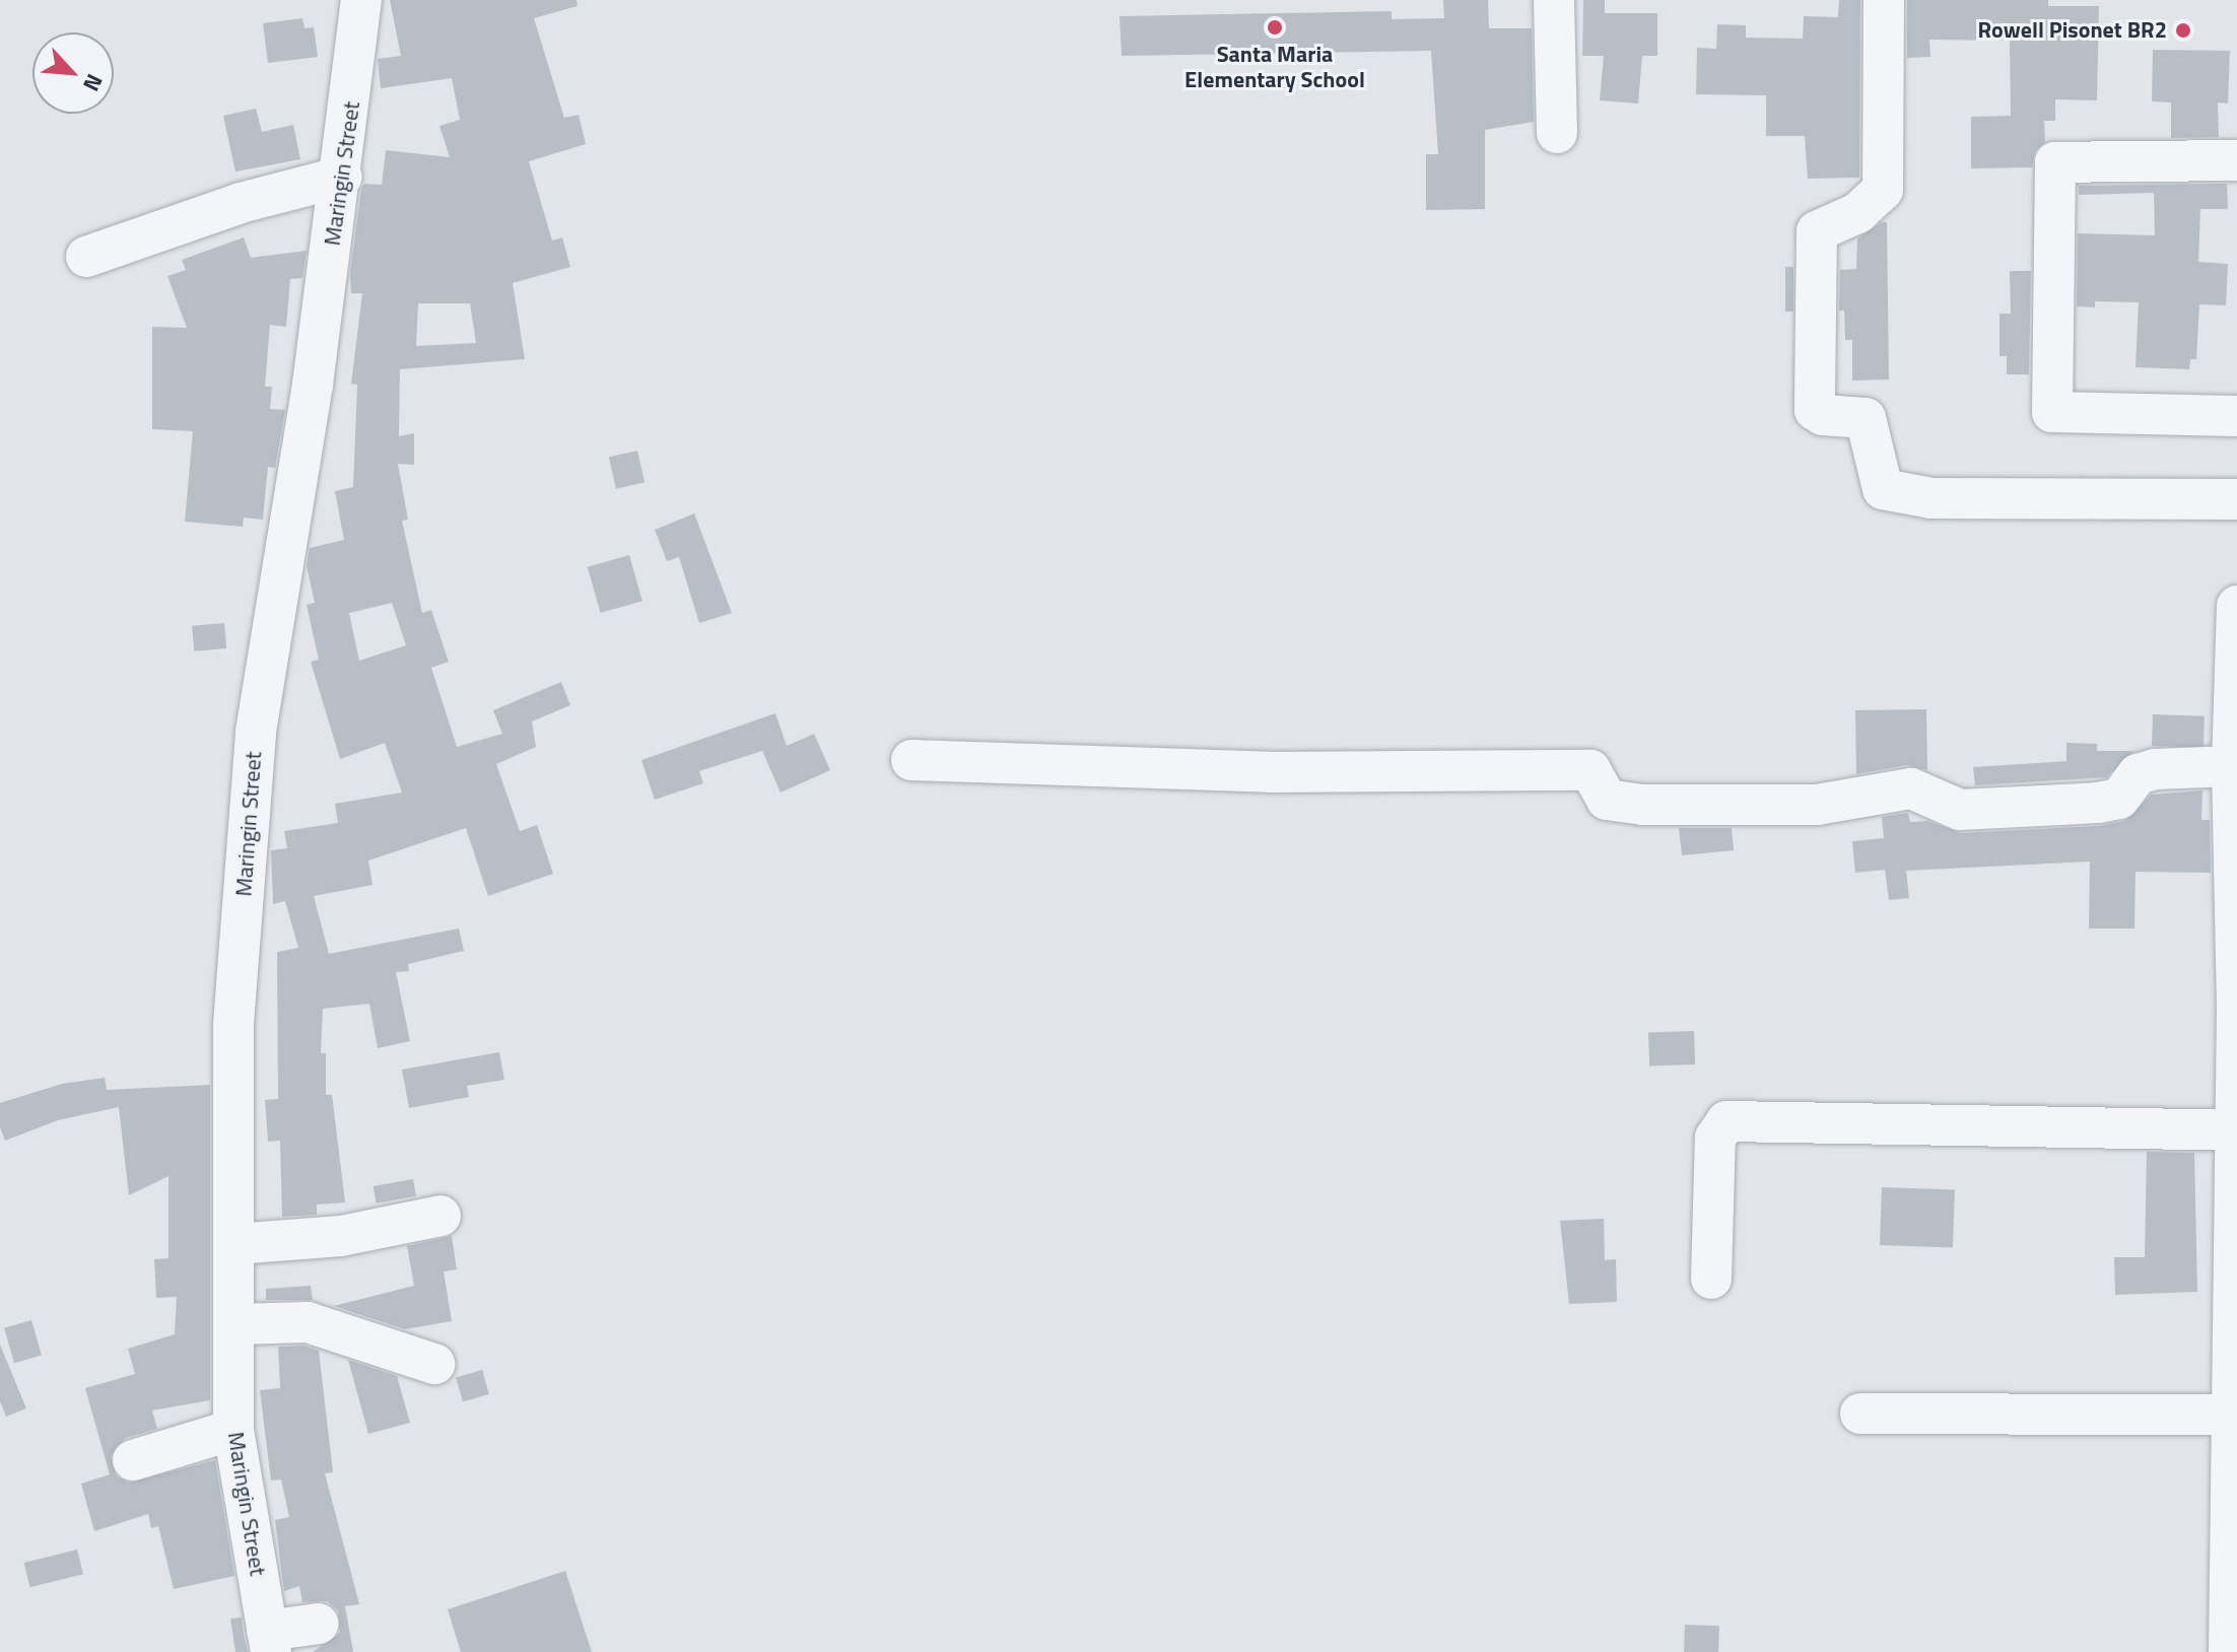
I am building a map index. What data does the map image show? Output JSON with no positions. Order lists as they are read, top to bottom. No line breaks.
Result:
{"streets":{"street":["Maringin Street"]},"places":["Santa Maria Elementary School","Rowell Pisonet BR2"],"north":"bottom right"}
